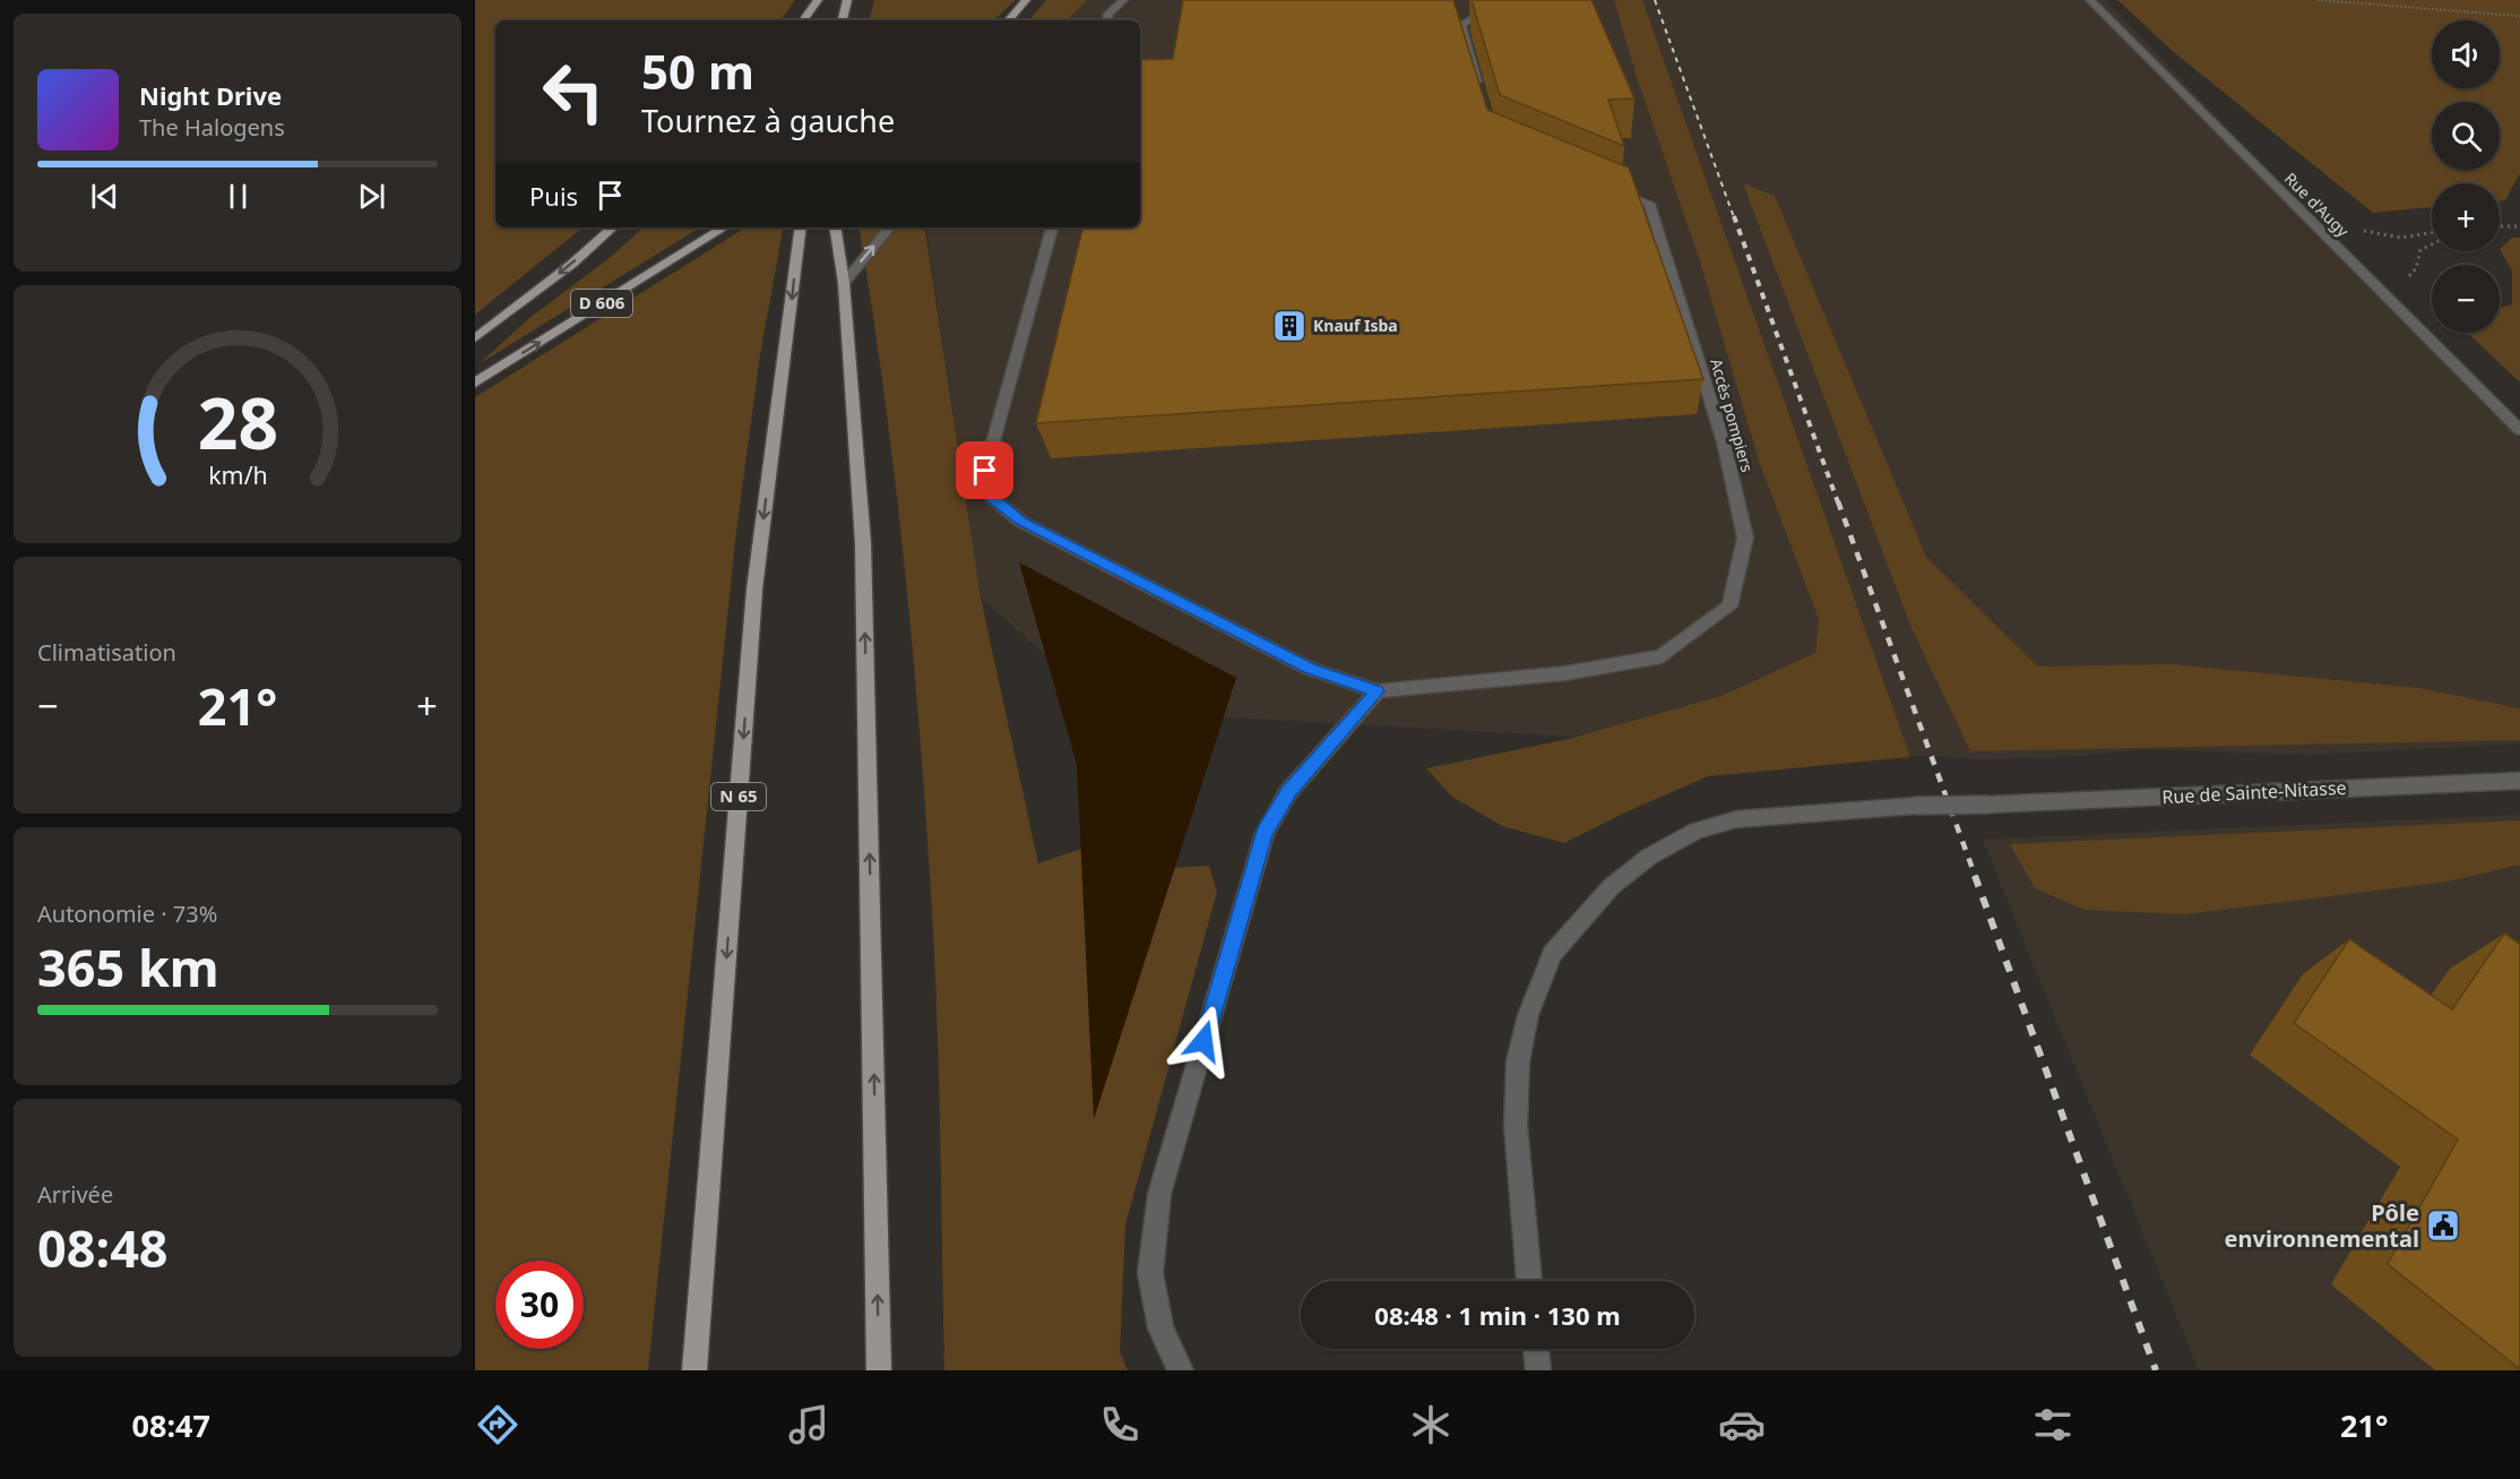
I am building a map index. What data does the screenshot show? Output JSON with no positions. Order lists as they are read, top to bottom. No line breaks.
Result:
{"streets":{"main road":["D 606","N 65"],"street":["Rue d'Augy","Accès pompiers","Rue de Sainte-Nitasse"]},"places":{"building":["Knauf Isba"],"public building":["Pôle environnemental"]},"page":{"map_buttons":["+","−"],"turn":["50 m","Tournez à gauche"],"song":["Night Drive","The Halogens"],"then":"Puis","tile":["Climatisation",["Autonomie · 73%","365 km"],["Arrivée","08:48"]],"heat":["−","21°","+"],"limit":"30","trip":"08:48 · 1 min · 130 m","tabs":["08:47","21°"],"gauge":["28","km/h"]}}
